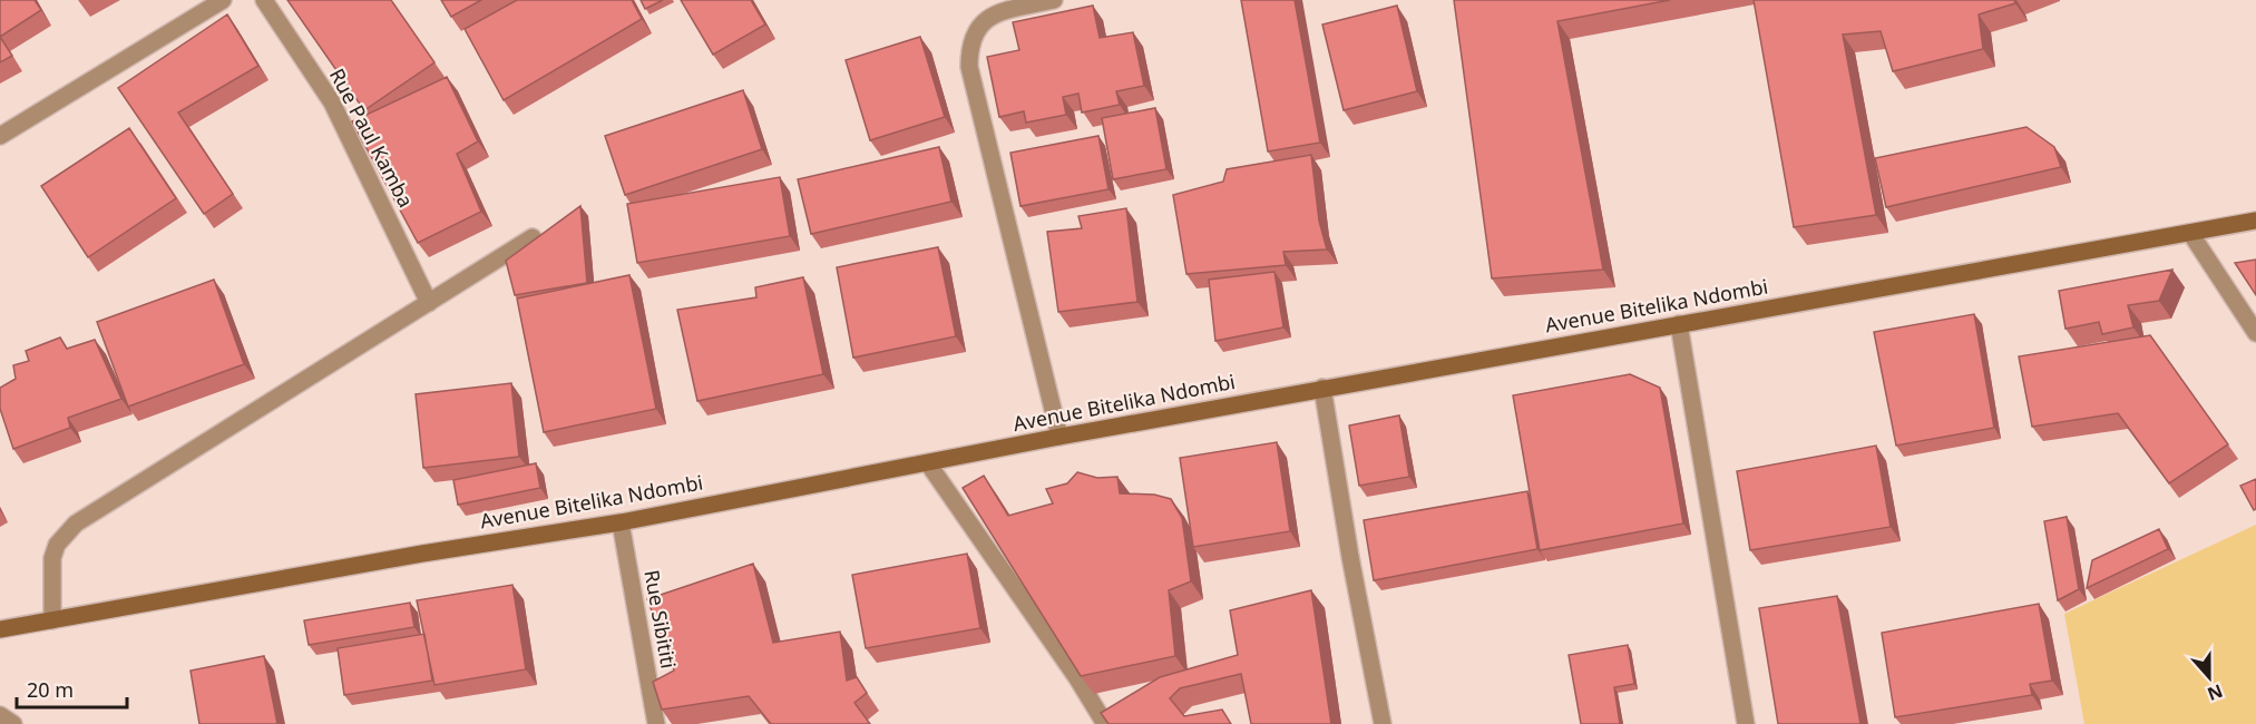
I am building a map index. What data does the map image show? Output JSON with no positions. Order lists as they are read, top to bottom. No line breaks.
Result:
{"streets":{"street":["Rue Paul Kamba","Avenue Bitelika Ndombi","Rue Sibititi"]},"crossings":[["Avenue Bitelika Ndombi","Rue Sibititi"]],"scale_bar":"20 m","north":"bottom"}
